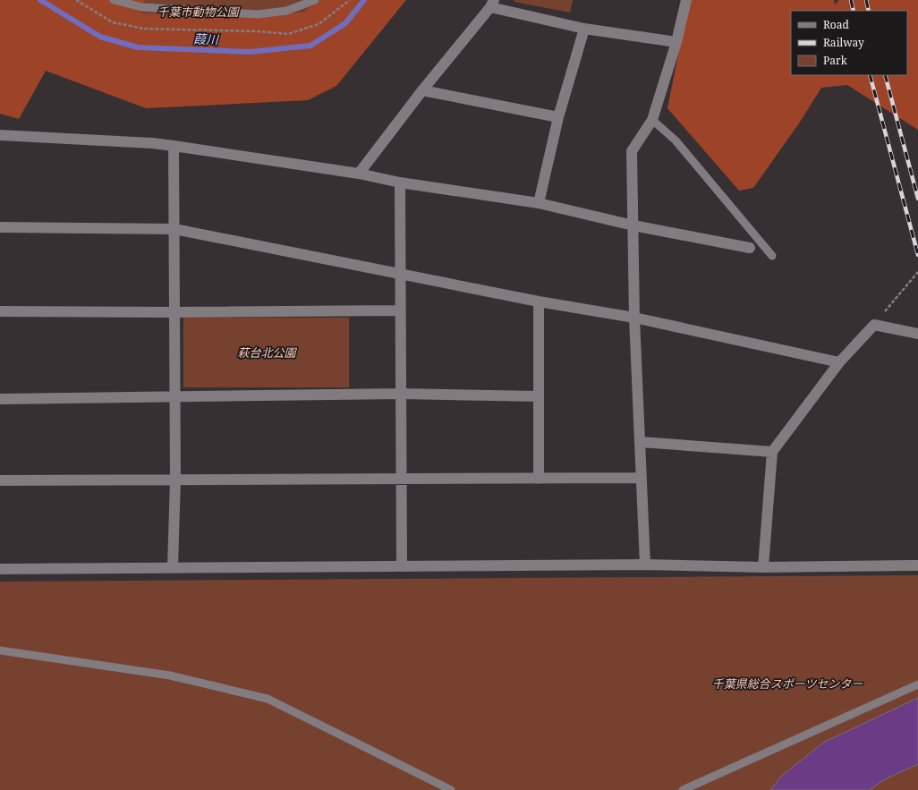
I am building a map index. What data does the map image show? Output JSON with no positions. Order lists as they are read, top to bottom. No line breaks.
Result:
{"water":["葭川"],"parks":["千葉市動物公園","萩台北公園","千葉県総合スポーツセンター"],"legend":["Road","Railway","Park"]}
